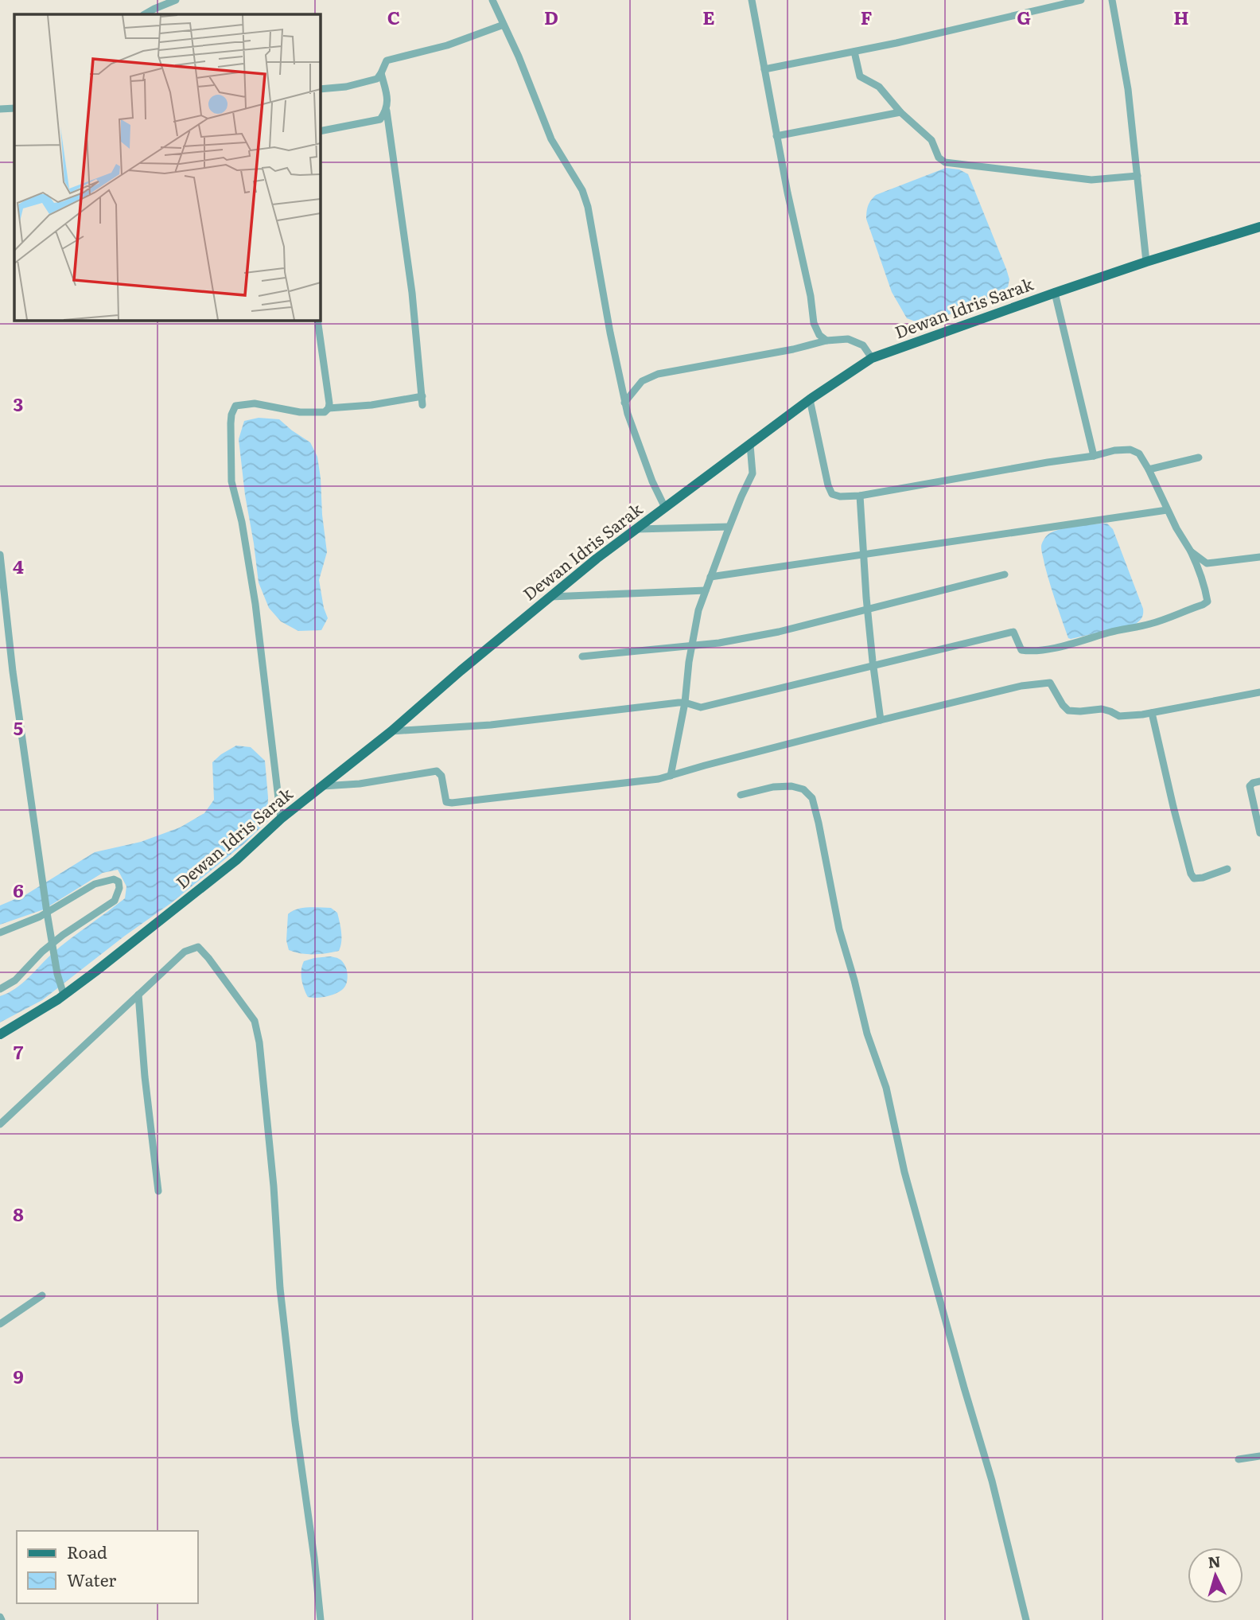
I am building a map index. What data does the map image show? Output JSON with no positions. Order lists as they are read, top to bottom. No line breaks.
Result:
{"streets":{"main road":["Dewan Idris Sarak"]},"legend":["Road","Water"],"north":"top","grid":{"columns":["C","D","E","F","G","H"],"rows":["3","4","5","6","7","8","9"]}}
